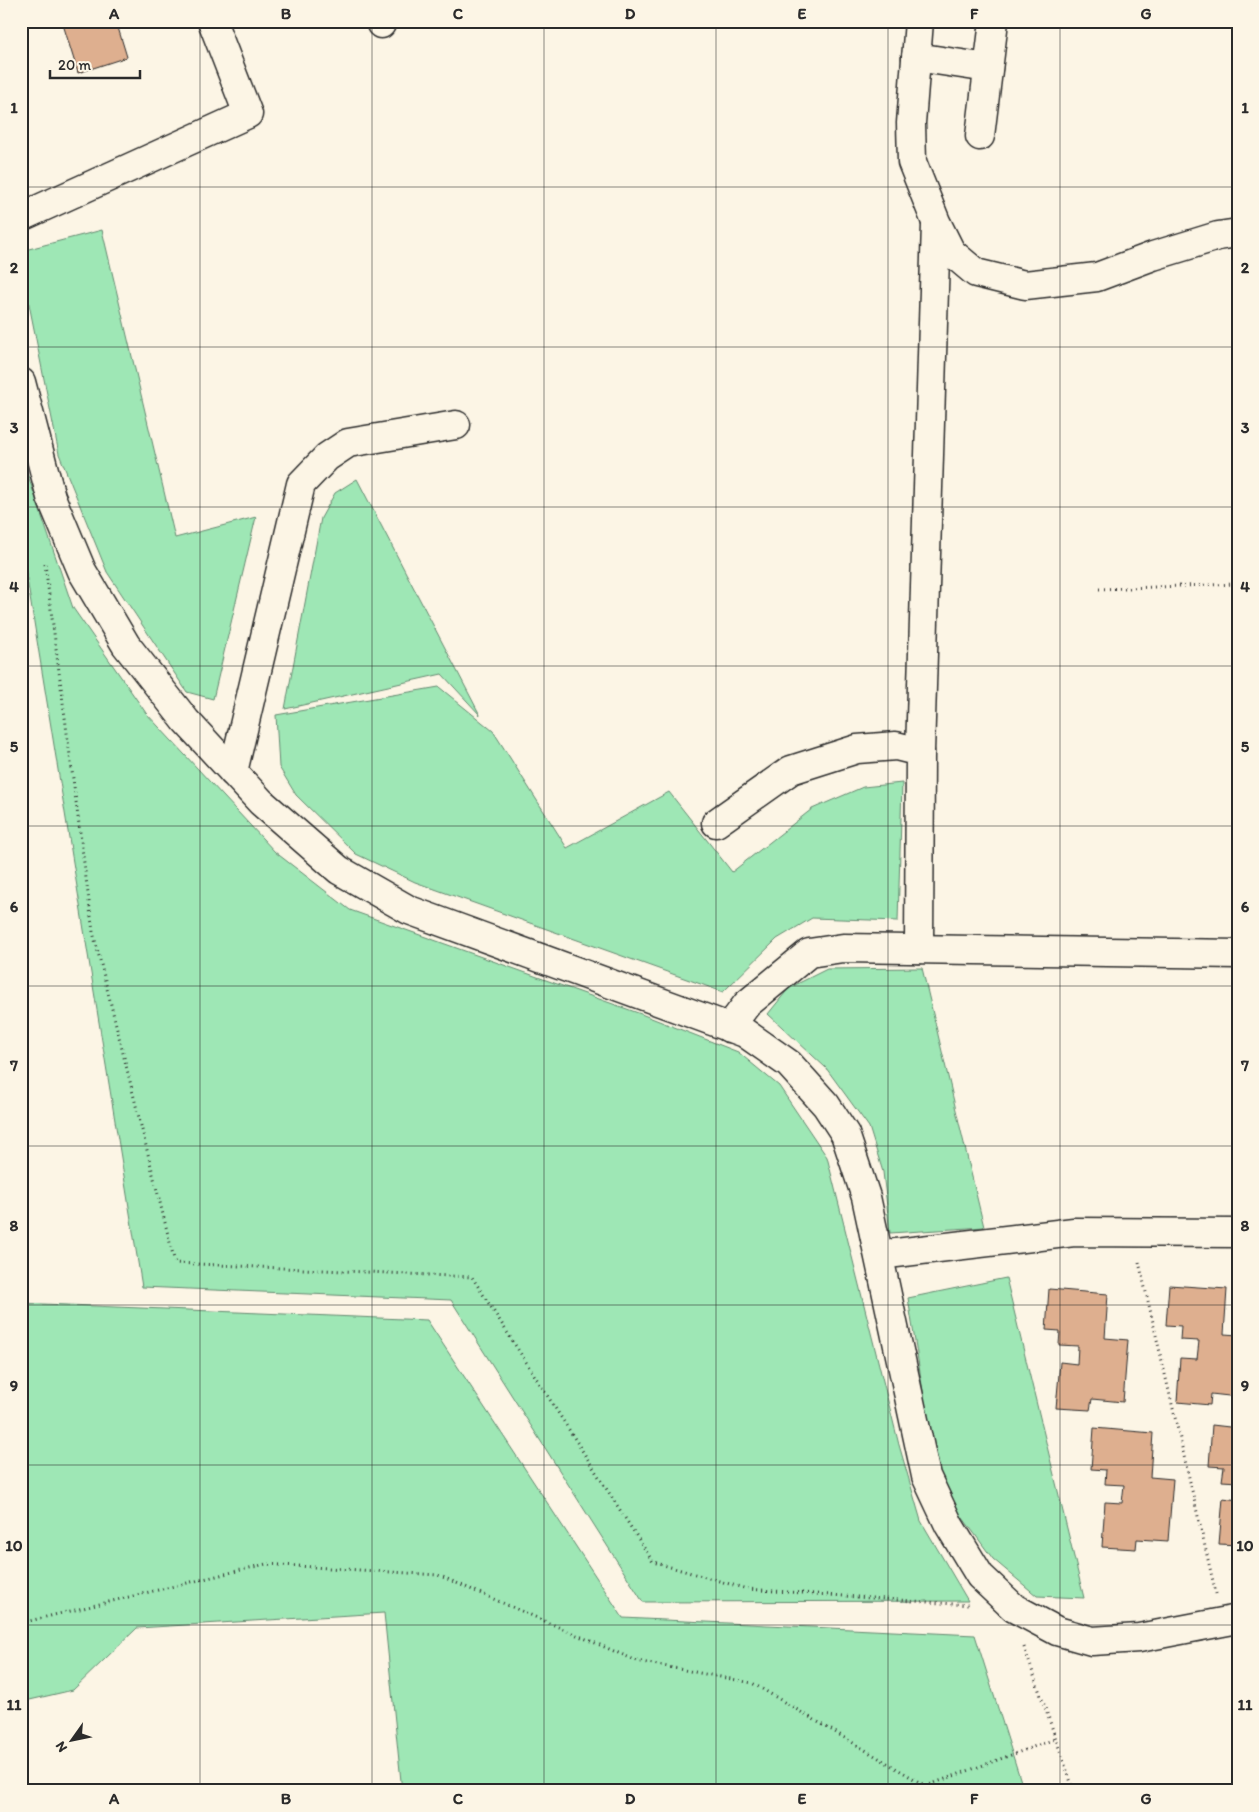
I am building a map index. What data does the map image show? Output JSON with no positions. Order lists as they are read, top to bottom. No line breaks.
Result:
{"scale_bar":"20 m","north":"bottom left","grid":{"columns":["A","B","C","D","E","F","G"],"rows":["1","2","3","4","5","6","7","8","9","10","11"]}}
